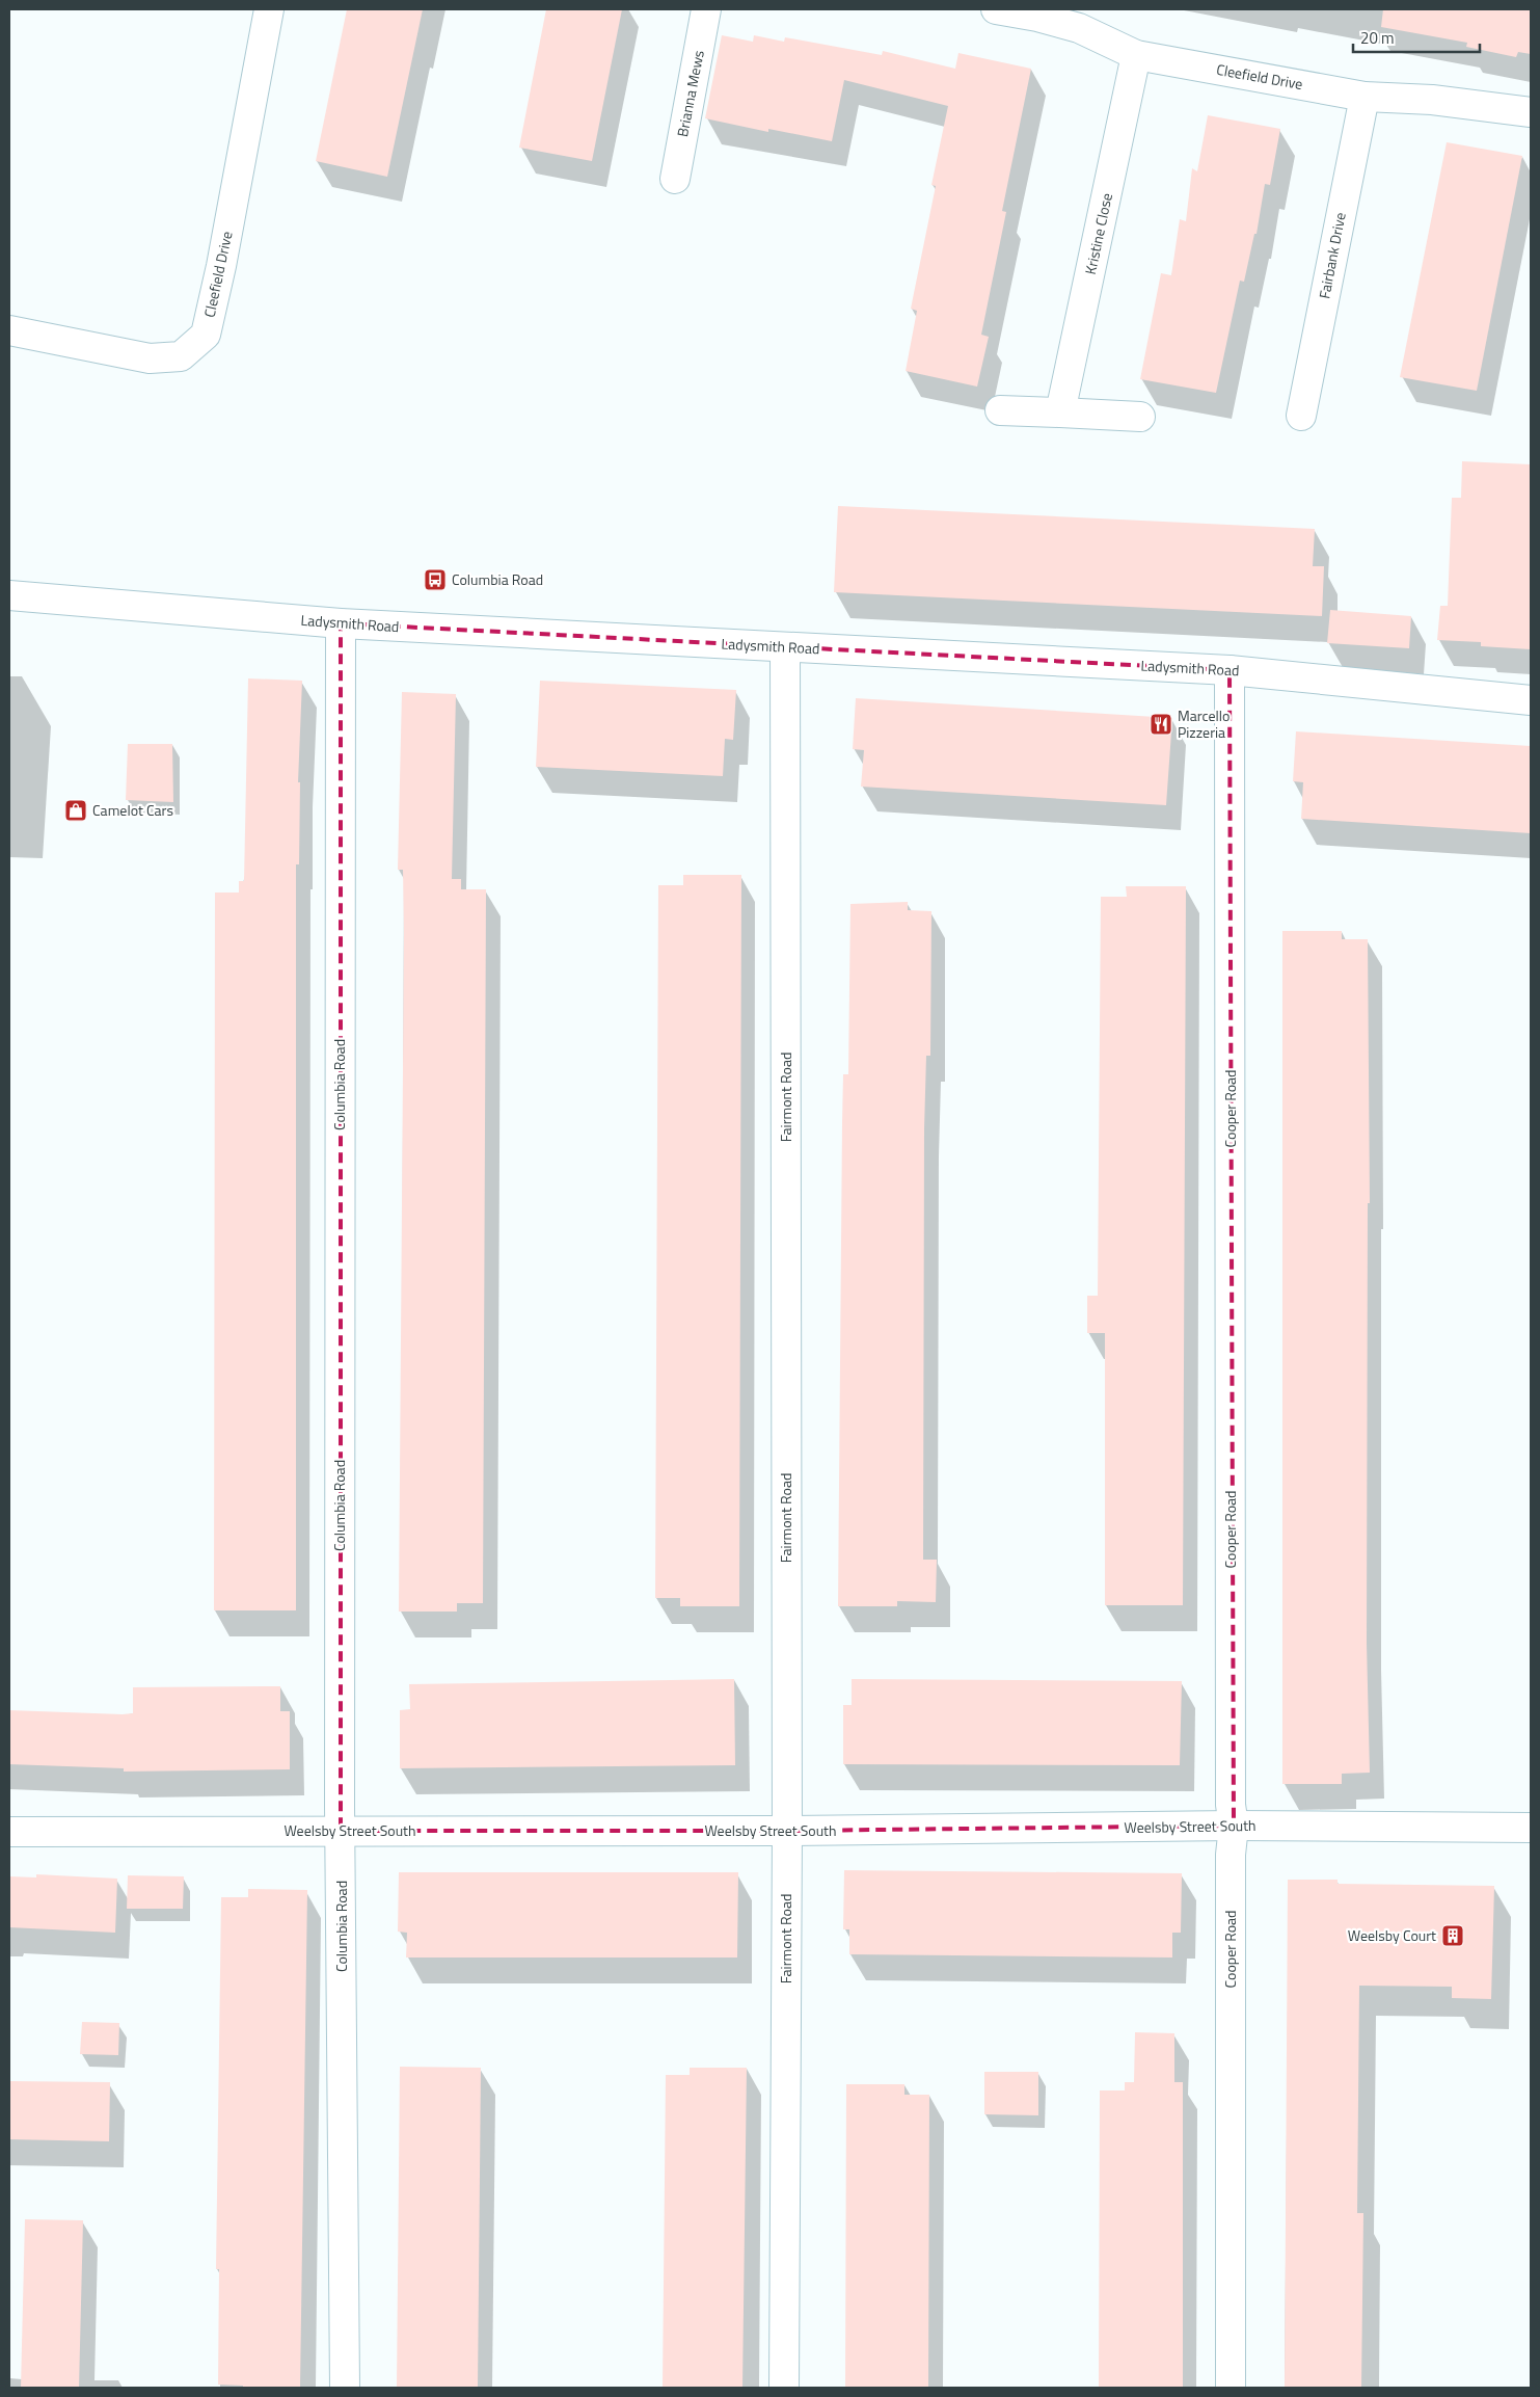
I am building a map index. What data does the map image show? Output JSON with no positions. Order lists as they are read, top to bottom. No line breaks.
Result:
{"streets":{"street":["Cleefield Drive","Brianna Mews","Kristine Close","Fairbank Drive","Ladysmith Road","Columbia Road","Fairmont Road","Cooper Road","Weelsby Street South"]},"crossings":[["Cleefield Drive","Kristine Close"],["Cleefield Drive","Fairbank Drive"],["Ladysmith Road","Columbia Road"],["Ladysmith Road","Fairmont Road"],["Ladysmith Road","Cooper Road"],["Columbia Road","Weelsby Street South"],["Fairmont Road","Weelsby Street South"],["Cooper Road","Weelsby Street South"]],"places":{"bus stop":["Columbia Road"],"restaurant":["Marcello Pizzeria"],"shop":["Camelot Cars"],"building":["Weelsby Court"]},"scale_bar":"20 m"}
